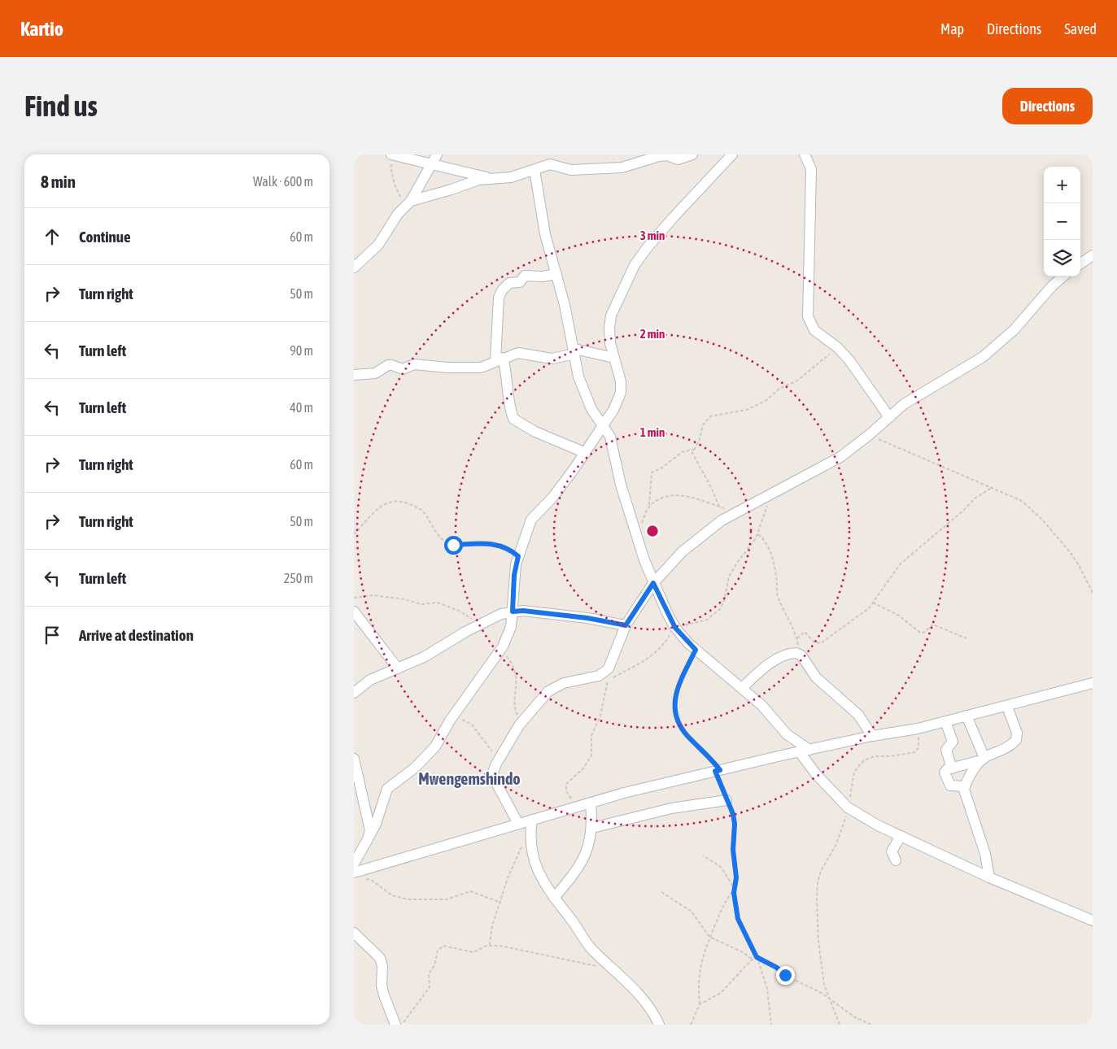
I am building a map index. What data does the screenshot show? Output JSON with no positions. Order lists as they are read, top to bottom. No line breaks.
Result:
{"districts":["Mwengemshindo"],"page":{"header":"Kartio","nav":["Map","Directions","Saved"],"buttons":"Directions","title":"Find us","heading":["8 min","Walk · 600 m"],"map_buttons":["+","−"],"list":[["Continue","60 m"],["Turn right","50 m"],["Turn left","90 m"],["Turn left","40 m"],["Turn right","60 m"],["Turn right","50 m"],["Turn left","250 m"],"Arrive at destination"]},"rings":["3 min","2 min","1 min"]}
